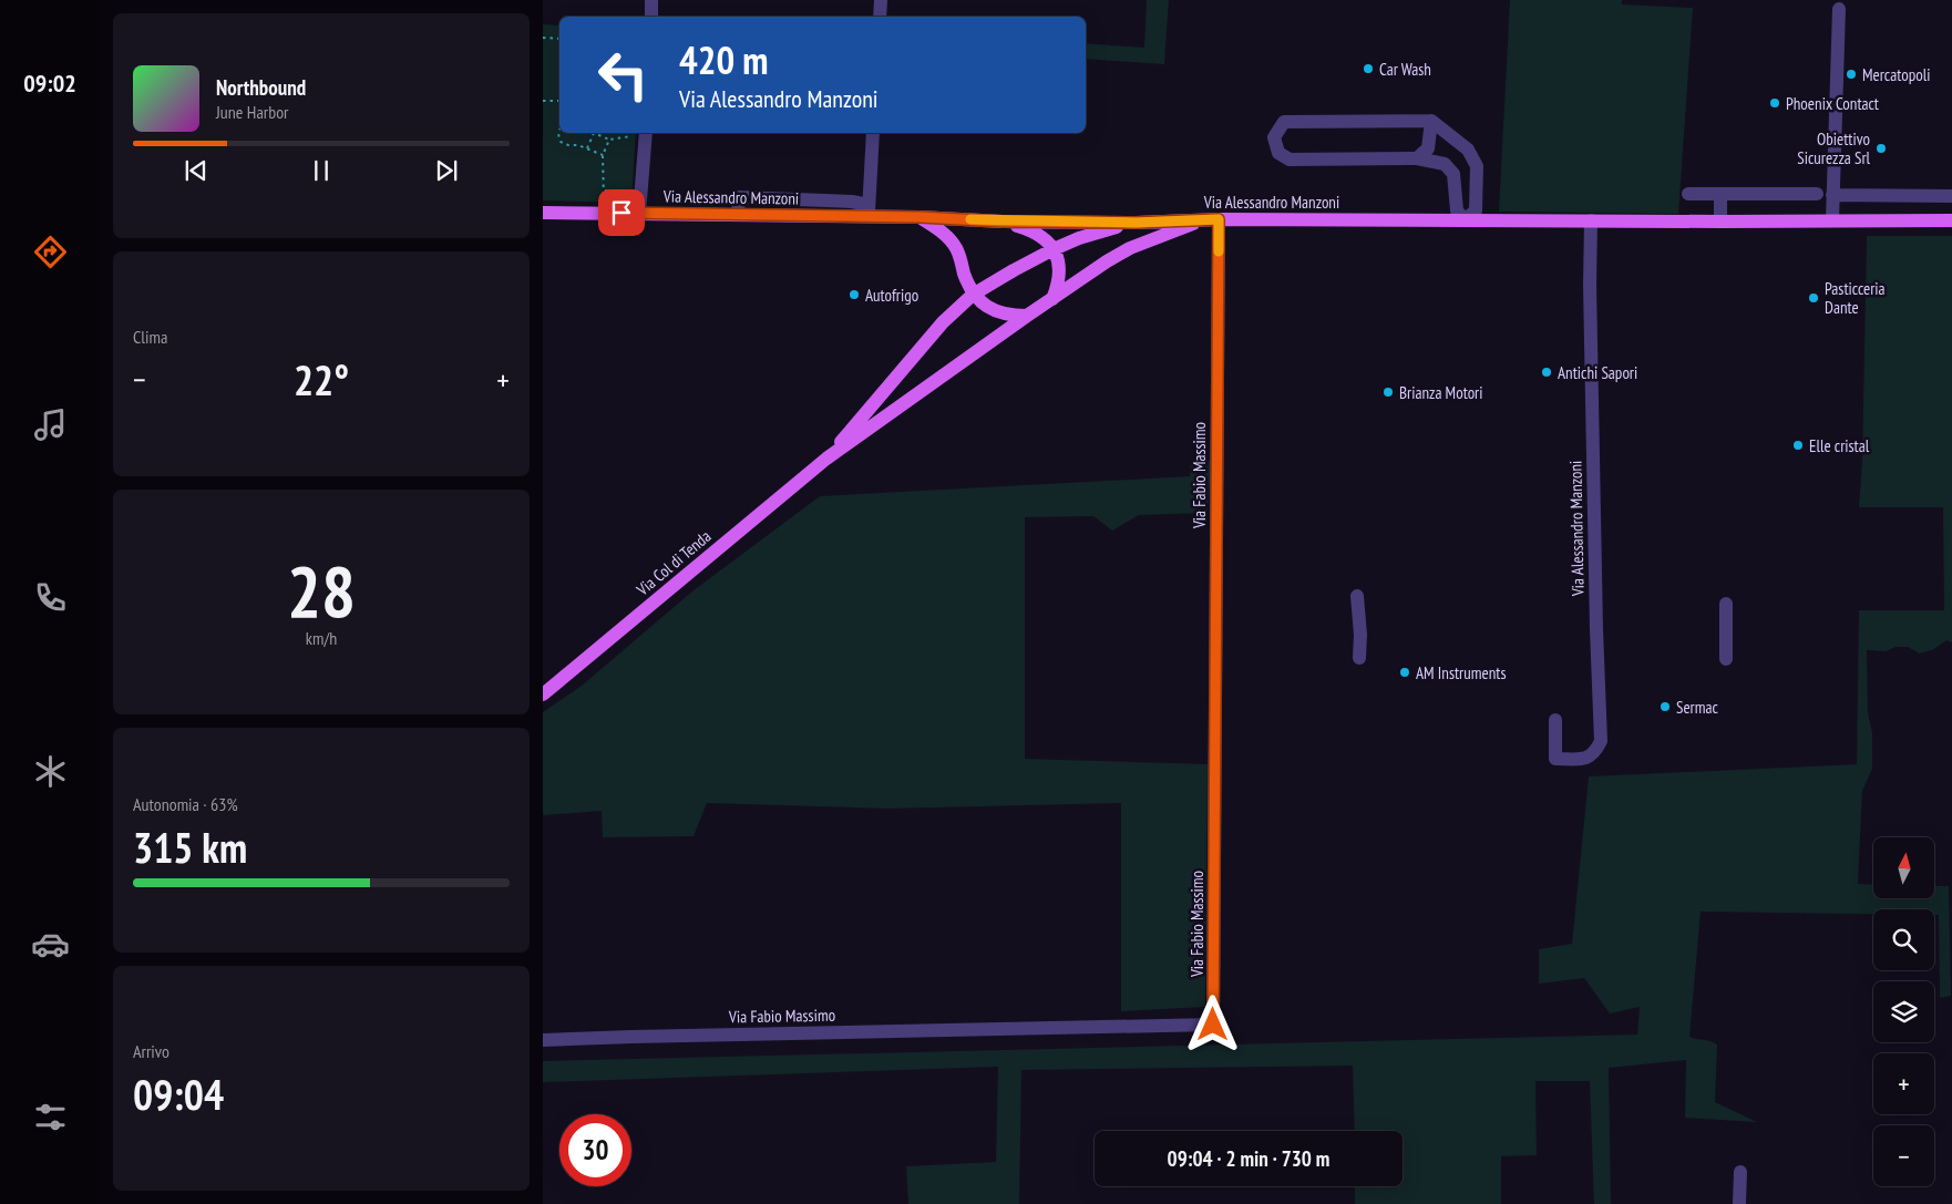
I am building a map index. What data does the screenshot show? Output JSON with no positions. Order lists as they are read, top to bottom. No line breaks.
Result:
{"streets":{"main road":["Via Alessandro Manzoni","Via Col di Tenda"],"street":["Via Fabio Massimo"]},"crossings":[["Via Alessandro Manzoni","Via Fabio Massimo"],["Via Alessandro Manzoni","Via Col di Tenda"]],"places":["Car Wash","Mercatopoli","Phoenix Contact","Obiettivo Sicurezza Srl","Autofrigo","Pasticceria Dante","Antichi Sapori","Brianza Motori","Elle cristal","AM Instruments","Sermac"],"north":"top","page":{"tabs":"09:02","turn":["420 m","Via Alessandro Manzoni"],"song":["Northbound","June Harbor"],"tile":["Clima",["28","km/h"],["Autonomia · 63%","315 km"],["Arrivo","09:04"]],"heat":["−","22°","+"],"map_buttons":["+","−"],"limit":"30","trip":"09:04 · 2 min · 730 m"}}
